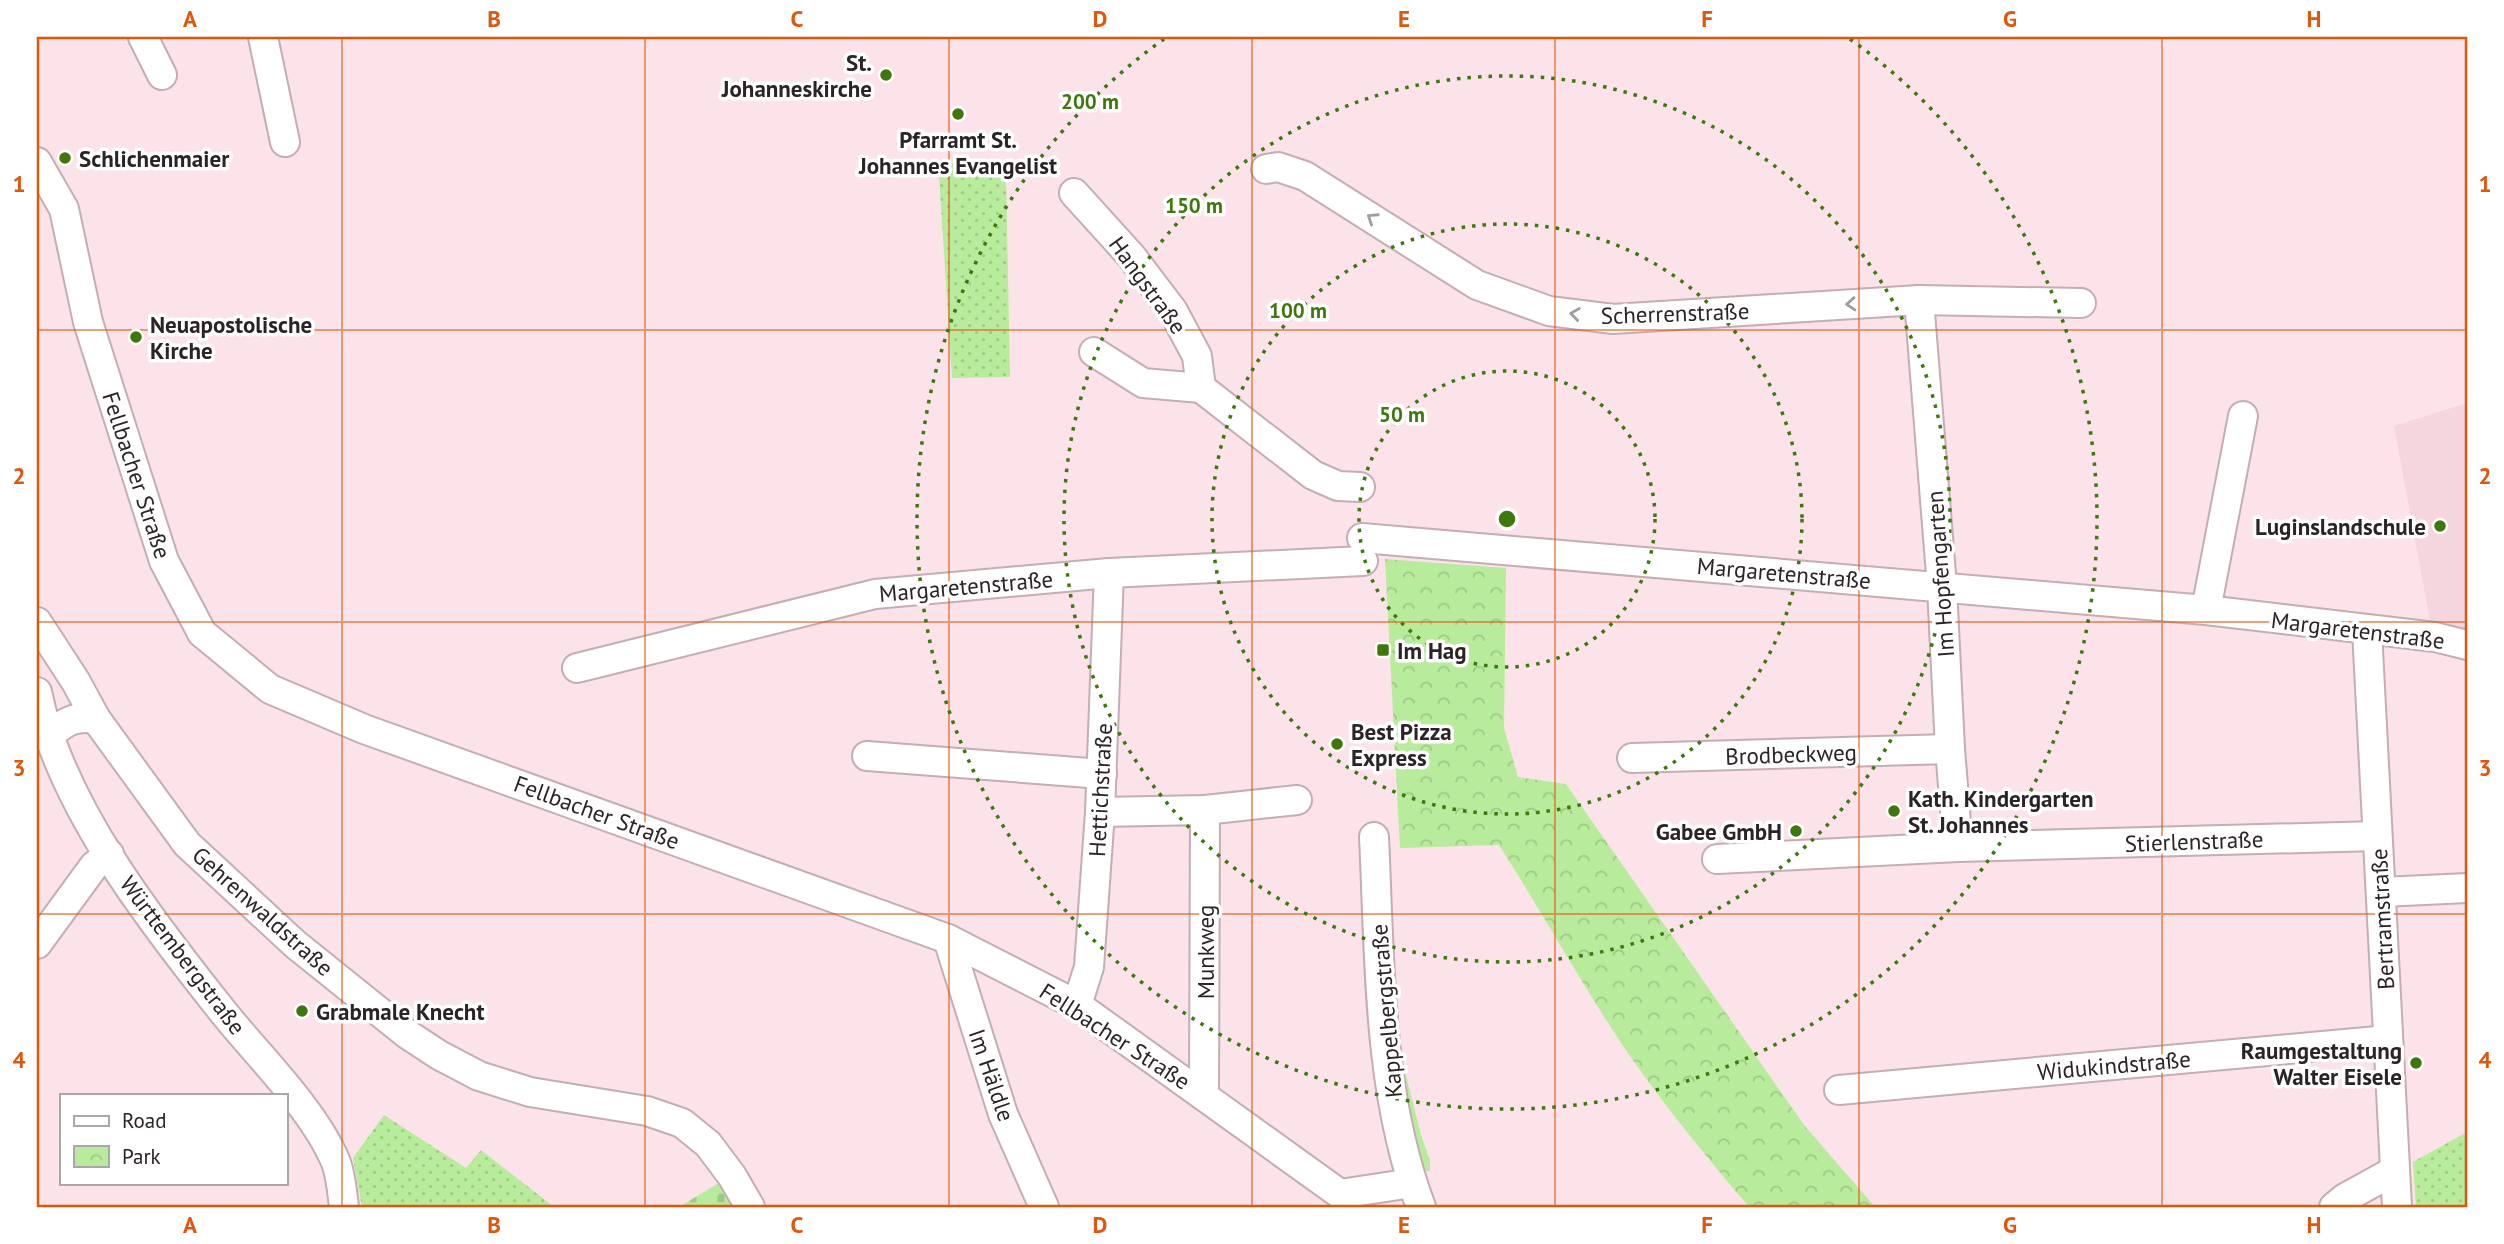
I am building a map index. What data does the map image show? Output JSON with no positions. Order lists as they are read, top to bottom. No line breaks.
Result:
{"streets":{"street":["Hangstraße","Scherrenstraße","Fellbacher Straße","Margaretenstraße","Im Hopfengarten","Brodbeckweg","Hettichstraße","Stierlenstraße","Gehrenwaldstraße","Bertramstraße","Munkweg","Württembergstraße","Kappelbergstraße","Widukindstraße","Im Häldle"]},"crossings":[["Scherrenstraße","Im Hopfengarten"],["Fellbacher Straße","Hettichstraße"],["Fellbacher Straße","Munkweg"],["Fellbacher Straße","Kappelbergstraße"],["Fellbacher Straße","Im Häldle"],["Margaretenstraße","Im Hopfengarten"],["Margaretenstraße","Hettichstraße"],["Margaretenstraße","Bertramstraße"],["Im Hopfengarten","Brodbeckweg"],["Im Hopfengarten","Stierlenstraße"],["Stierlenstraße","Bertramstraße"],["Bertramstraße","Widukindstraße"]],"one_way":["Scherrenstraße"],"places":{"other":["St. Johanneskirche","Pfarramt St. Johannes Evangelist","Schlichenmaier","Neuapostolische Kirche","Luginslandschule","Best Pizza Express","Kath. Kindergarten St. Johannes","Gabee GmbH","Grabmale Knecht","Raumgestaltung Walter Eisele"],"transit":["Im Hag"]},"legend":["Road","Park"],"grid":{"columns":["A","B","C","D","E","F","G","H"],"rows":["1","2","3","4"]},"rings":["200 m","150 m","100 m","50 m"]}
